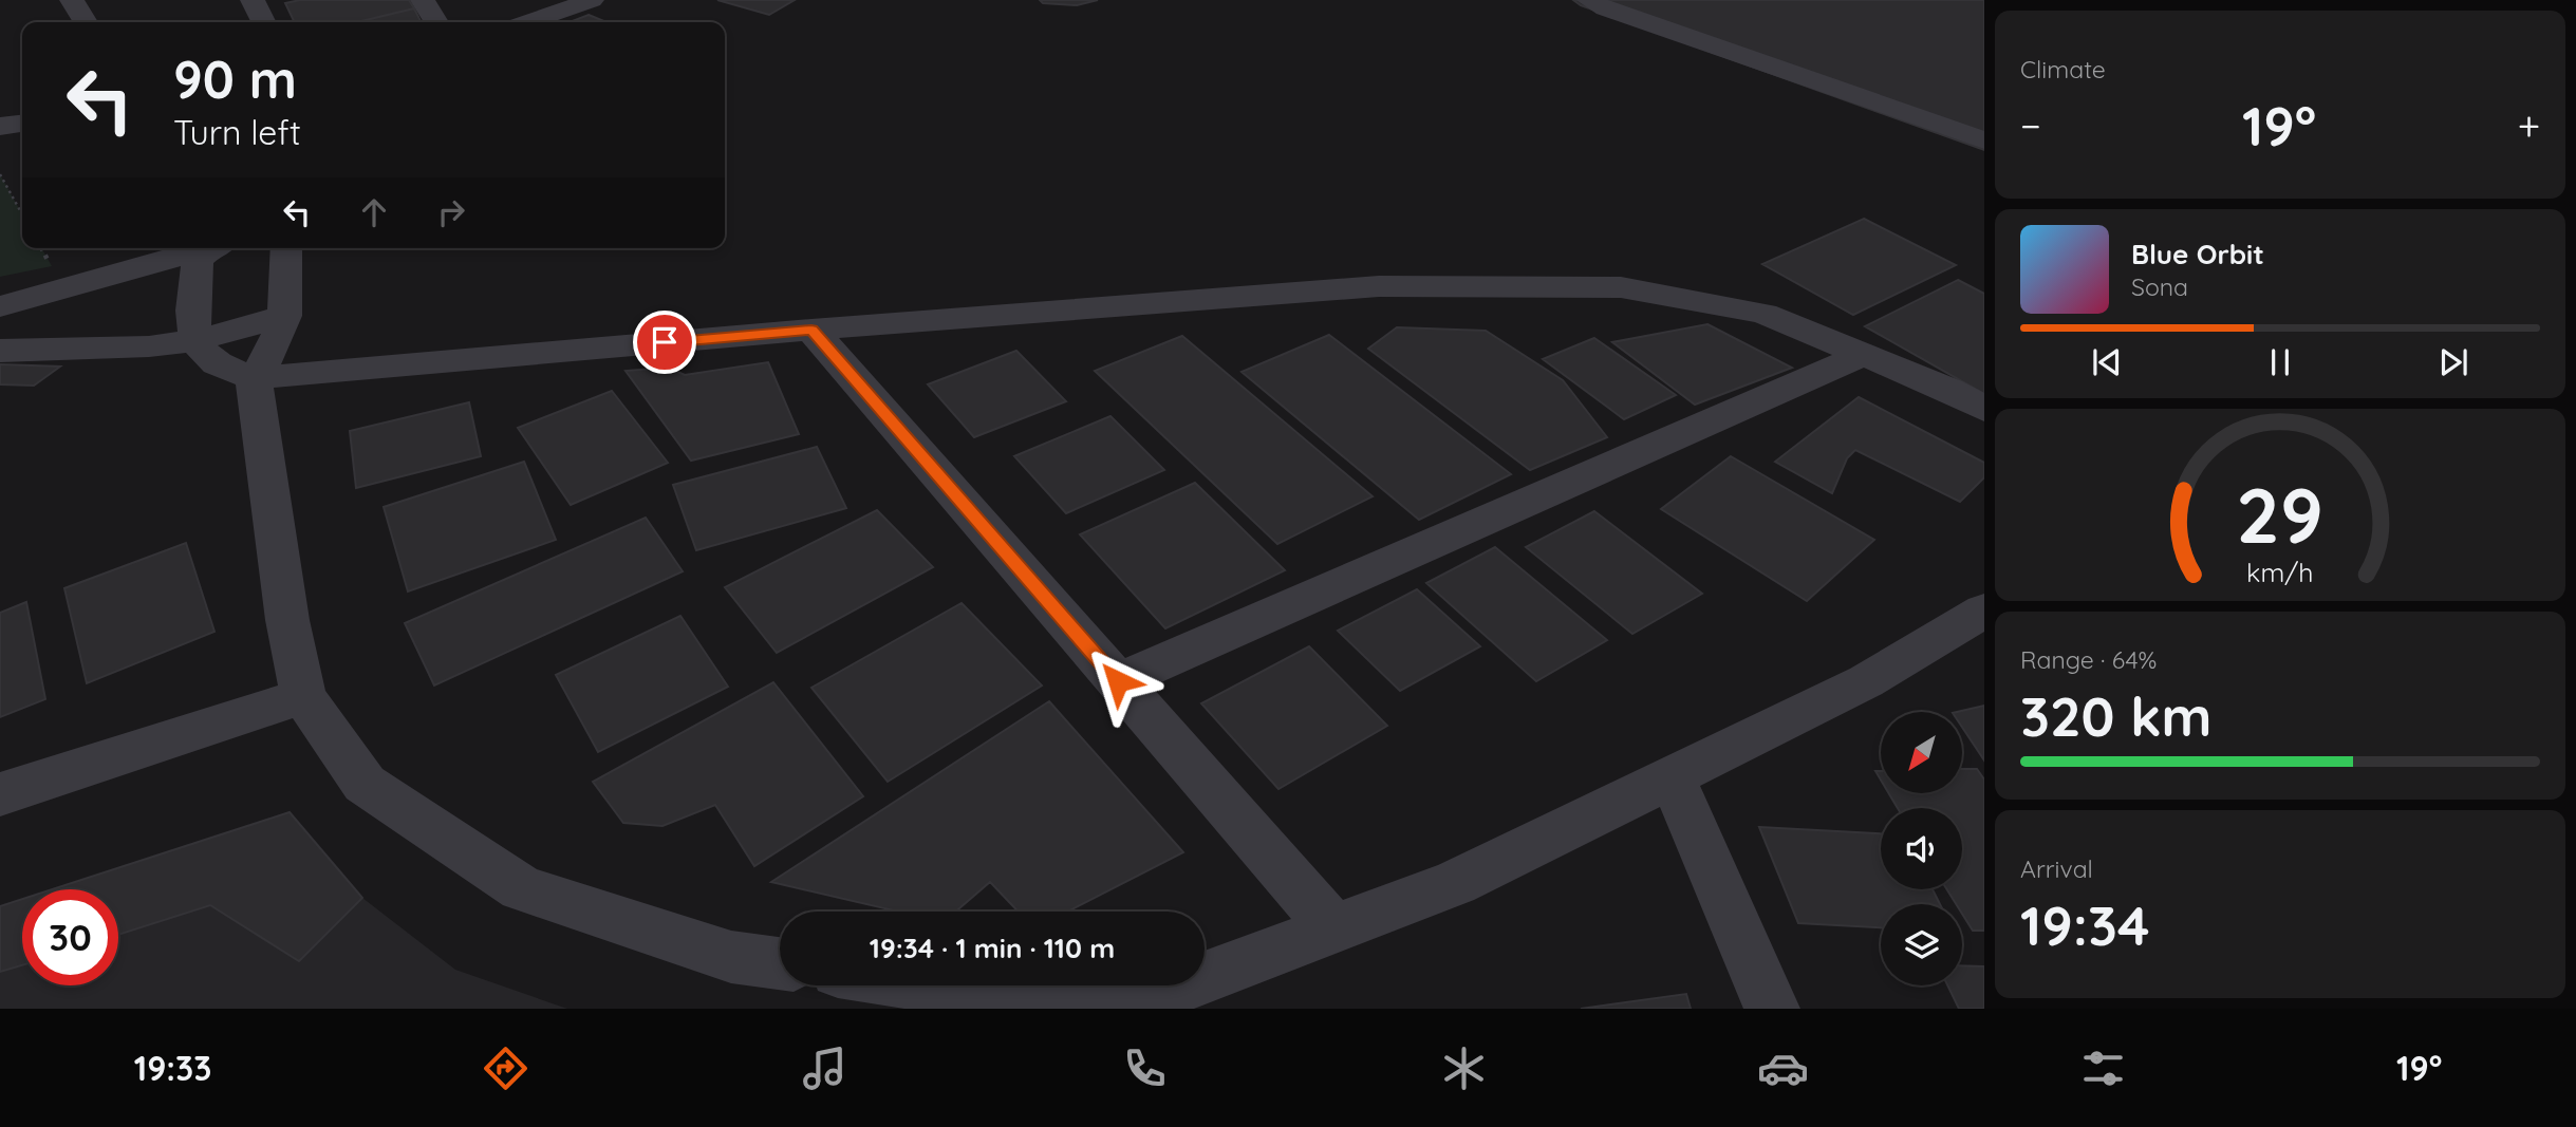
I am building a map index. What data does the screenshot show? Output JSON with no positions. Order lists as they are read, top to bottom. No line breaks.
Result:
{"north":"bottom left","page":{"tile":["Climate",["Range · 64%","320 km"],["Arrival","19:34"]],"turn":["90 m","Turn left"],"heat":["−","19°","+"],"song":["Blue Orbit","Sona"],"limit":"30","trip":"19:34 · 1 min · 110 m","tabs":["19:33","19°"],"gauge":["29","km/h"]}}
